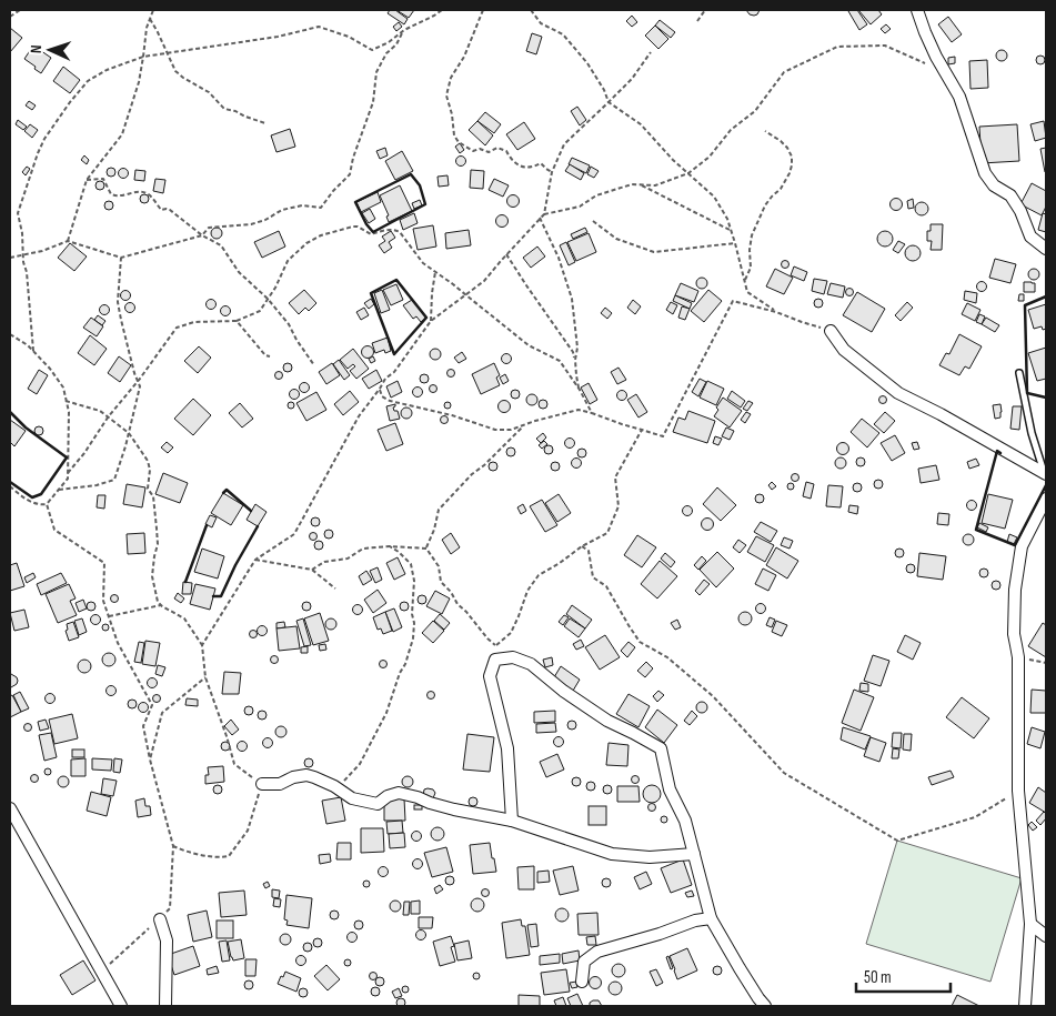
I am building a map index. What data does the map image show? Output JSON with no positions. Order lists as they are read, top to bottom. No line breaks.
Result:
{"scale_bar":"50 m","north":"left"}
